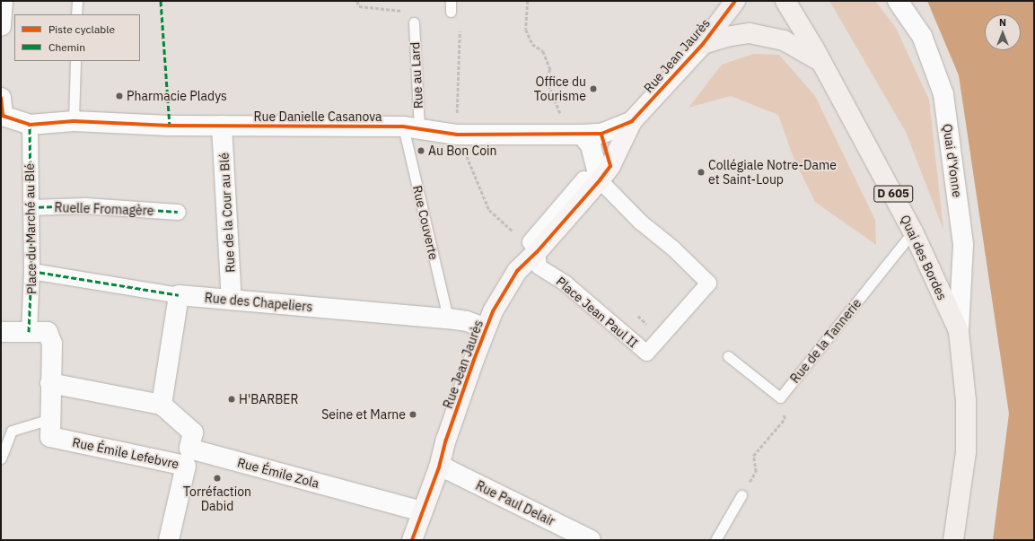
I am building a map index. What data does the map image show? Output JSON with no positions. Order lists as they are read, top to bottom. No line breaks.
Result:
{"streets":{"main road":["Rue Jean Jaurès","D 605","Quai des Bordes"],"street":["Rue Danielle Casanova","Quai d'Yonne","Ruelle Fromagère","Rue de la Cour au Blé","Place du Marché au Blé","Rue des Chapeliers","Place Jean Paul II","Rue Émile Lefebvre","Rue Émile Zola","Rue Paul Delair"],"lane":["Rue au Lard","Rue Couverte","Rue de la Tannerie"]},"crossings":[["Rue Jean Jaurès","Rue Danielle Casanova"],["Rue Jean Jaurès","Rue des Chapeliers"],["Rue Jean Jaurès","Place Jean Paul II"],["Rue Jean Jaurès","Rue Émile Zola"],["Rue Jean Jaurès","Rue Paul Delair"],["Rue au Lard","Rue Danielle Casanova"],["Rue au Lard","Rue Couverte"],["Rue Danielle Casanova","Rue de la Cour au Blé"],["Rue Danielle Casanova","Rue Couverte"],["Rue Danielle Casanova","Place du Marché au Blé"],["Quai d'Yonne","Quai des Bordes"],["Ruelle Fromagère","Place du Marché au Blé"],["Rue de la Cour au Blé","Rue des Chapeliers"],["Rue Couverte","Rue des Chapeliers"],["Place du Marché au Blé","Rue des Chapeliers"],["Quai des Bordes","Rue de la Tannerie"],["Rue Émile Lefebvre","Rue Émile Zola"]],"places":["Office du Tourisme","Pharmacie Pladys","Au Bon Coin","Collégiale Notre-Dame et Saint-Loup","H'BARBER","Seine et Marne","Torréfaction Dabid"],"legend":["Piste cyclable","Chemin"],"north":"top"}
